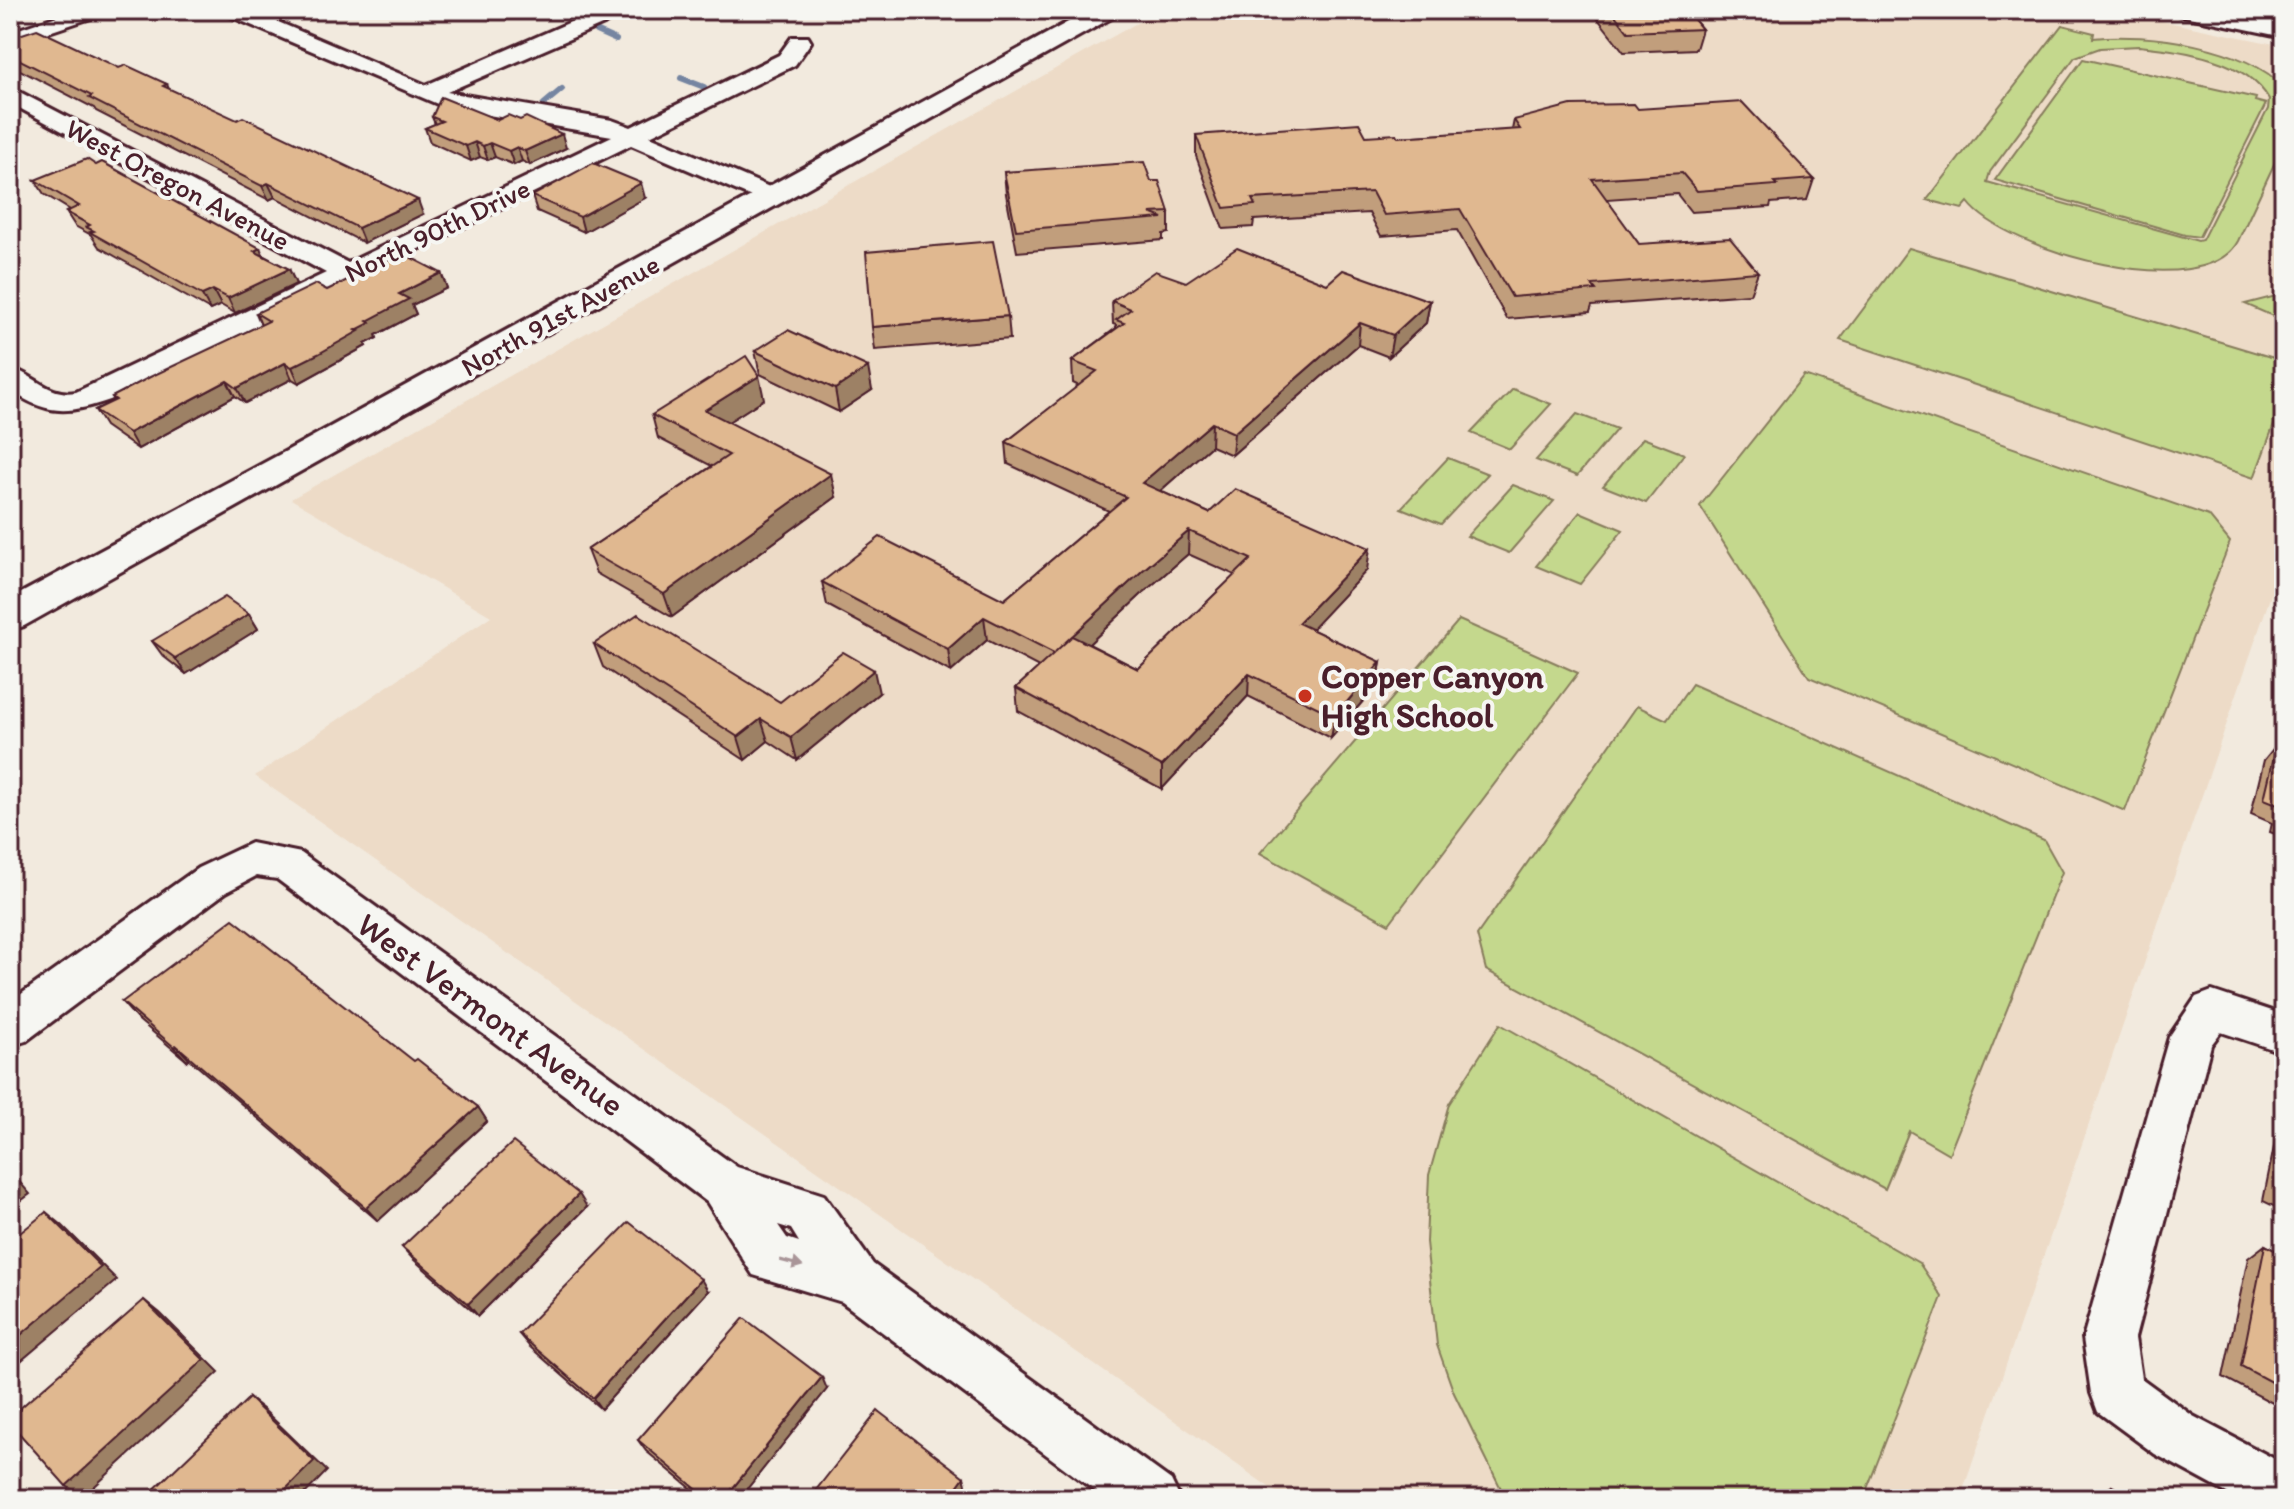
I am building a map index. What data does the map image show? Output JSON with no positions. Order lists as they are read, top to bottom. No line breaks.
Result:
{"streets":{"main road":["North 91st Avenue"],"street":["West Oregon Avenue","North 90th Drive","West Vermont Avenue"]},"crossings":[["West Oregon Avenue","North 90th Drive"]],"places":["Copper Canyon High School"]}
